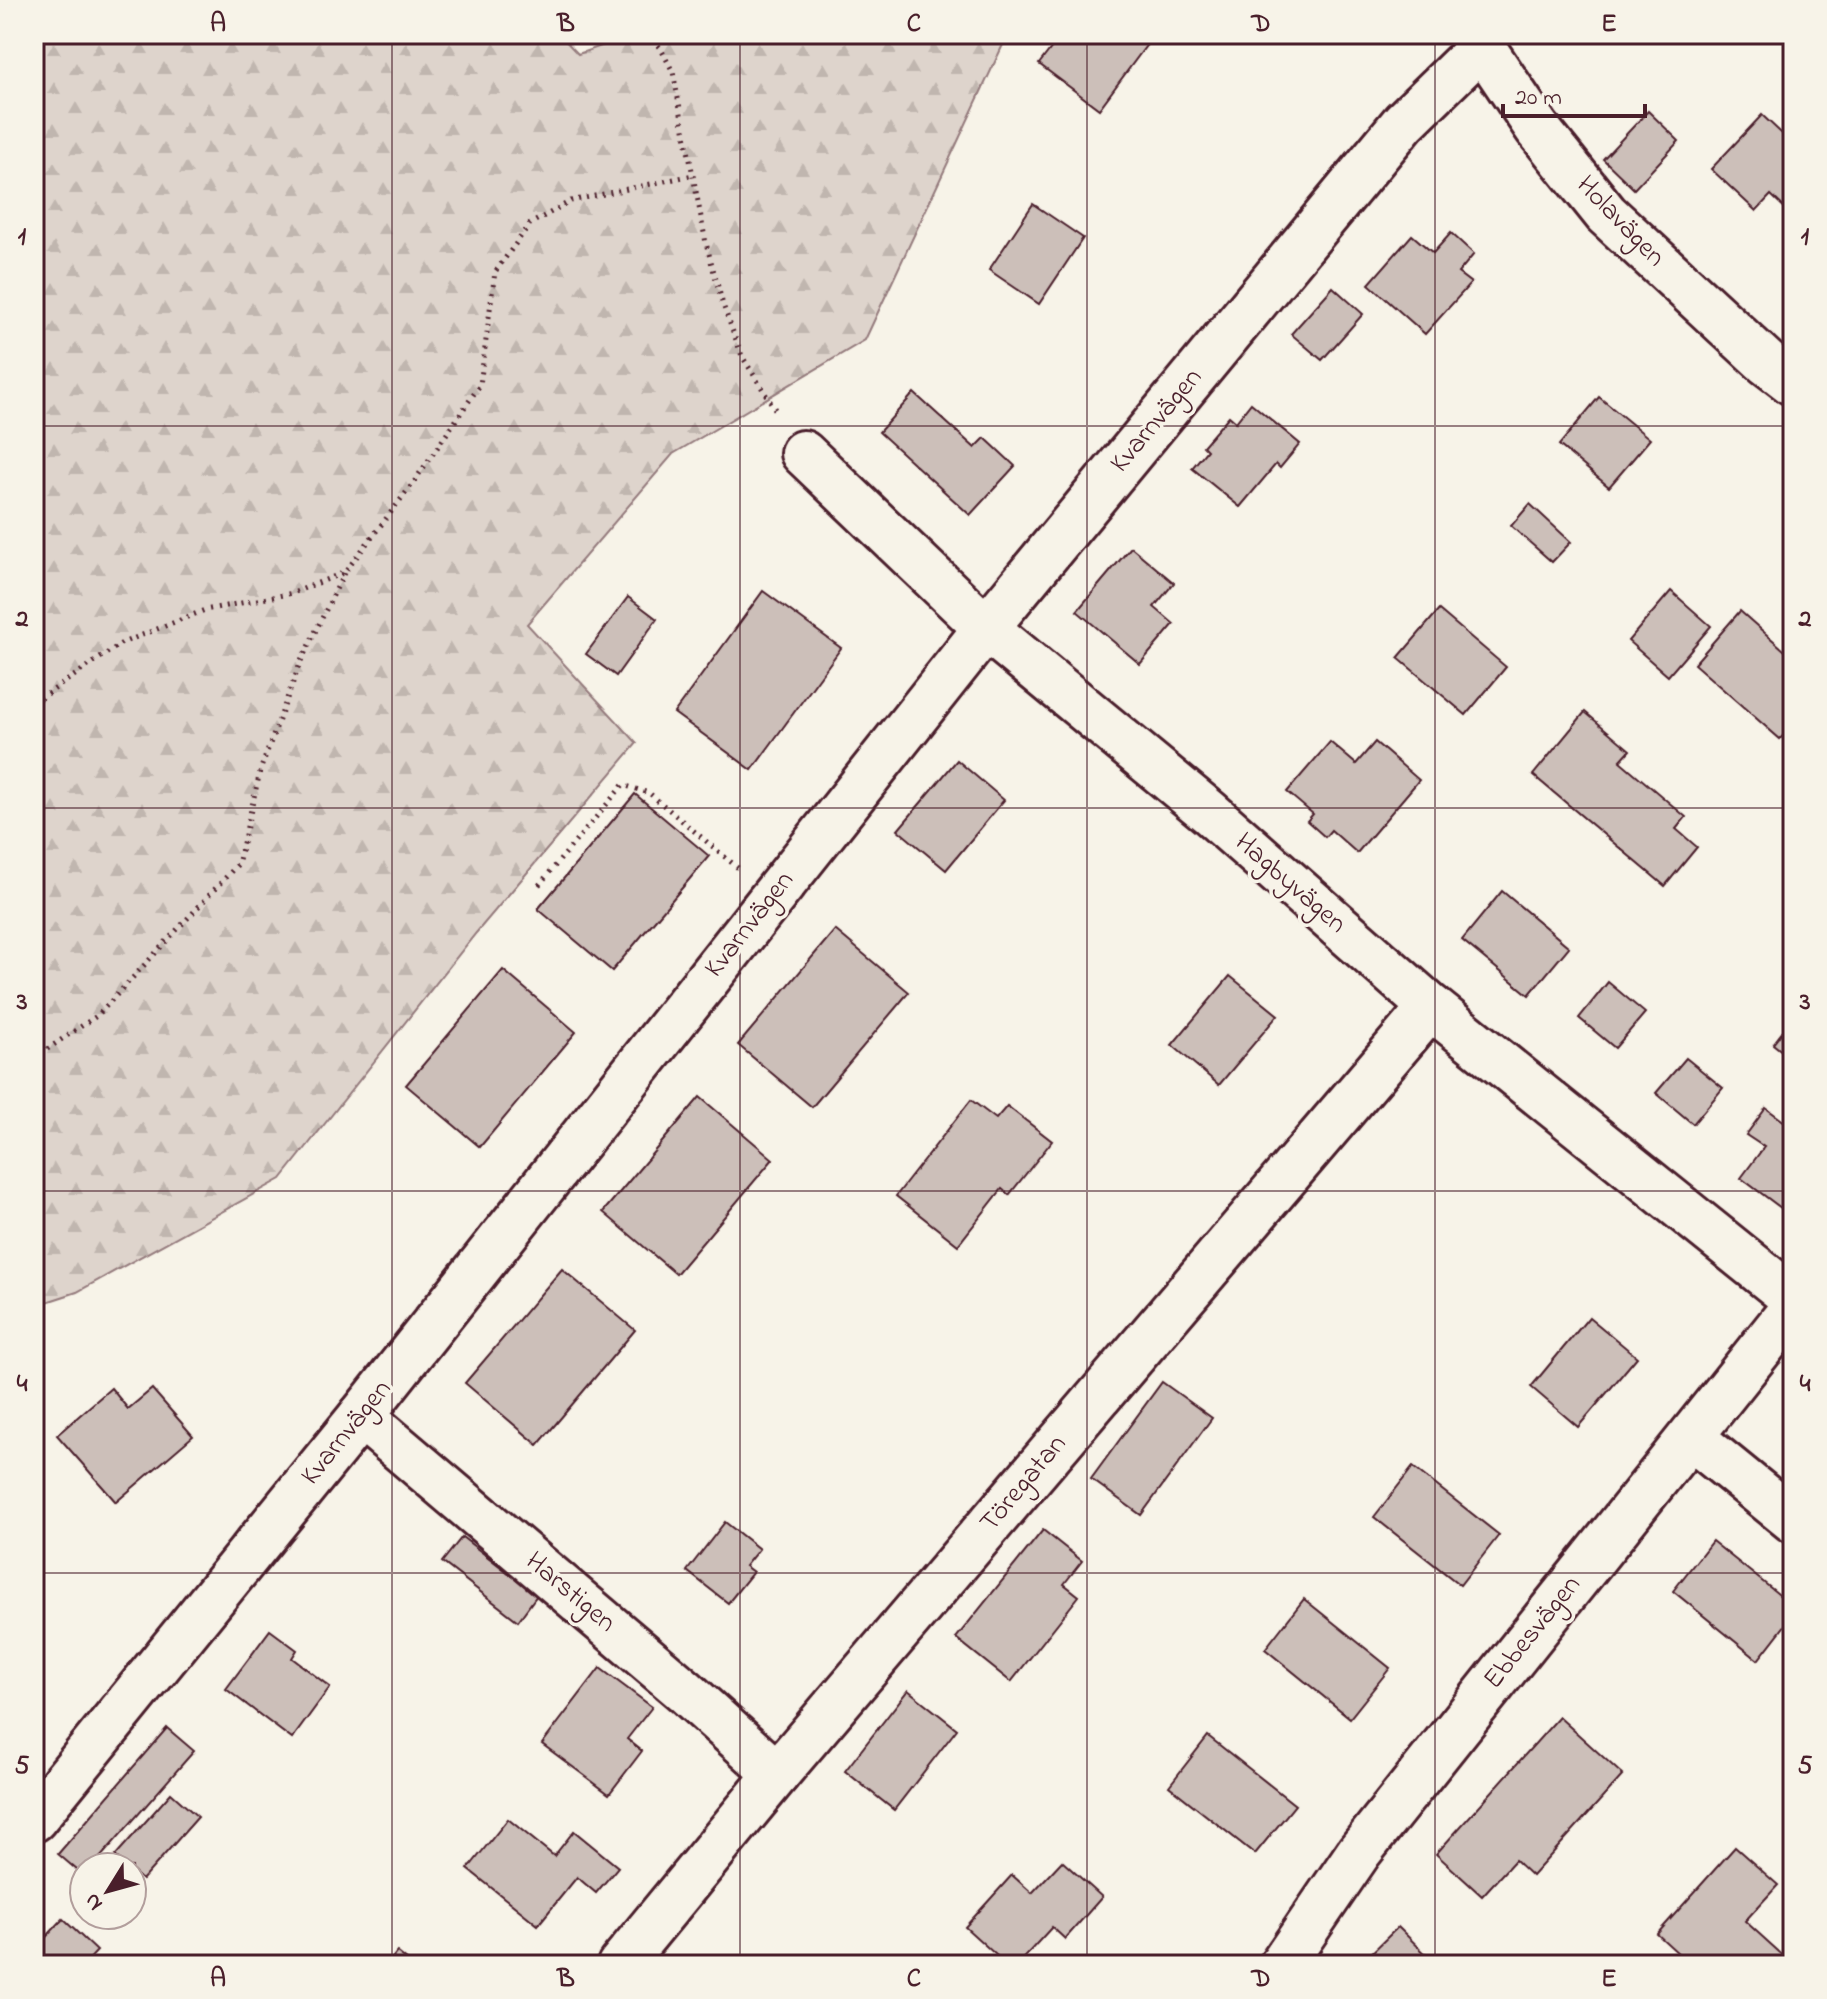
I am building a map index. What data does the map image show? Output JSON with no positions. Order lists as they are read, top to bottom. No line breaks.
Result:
{"streets":{"street":["Holavägen","Kvarnvägen","Hagbyvägen","Töregatan","Harstigen","Ebbesvägen"]},"crossings":[["Holavägen","Kvarnvägen"],["Kvarnvägen","Hagbyvägen"],["Kvarnvägen","Harstigen"],["Hagbyvägen","Töregatan"],["Töregatan","Harstigen"]],"scale_bar":"20 m","north":"bottom left","grid":{"columns":["A","B","C","D","E"],"rows":["1","2","3","4","5"]}}
